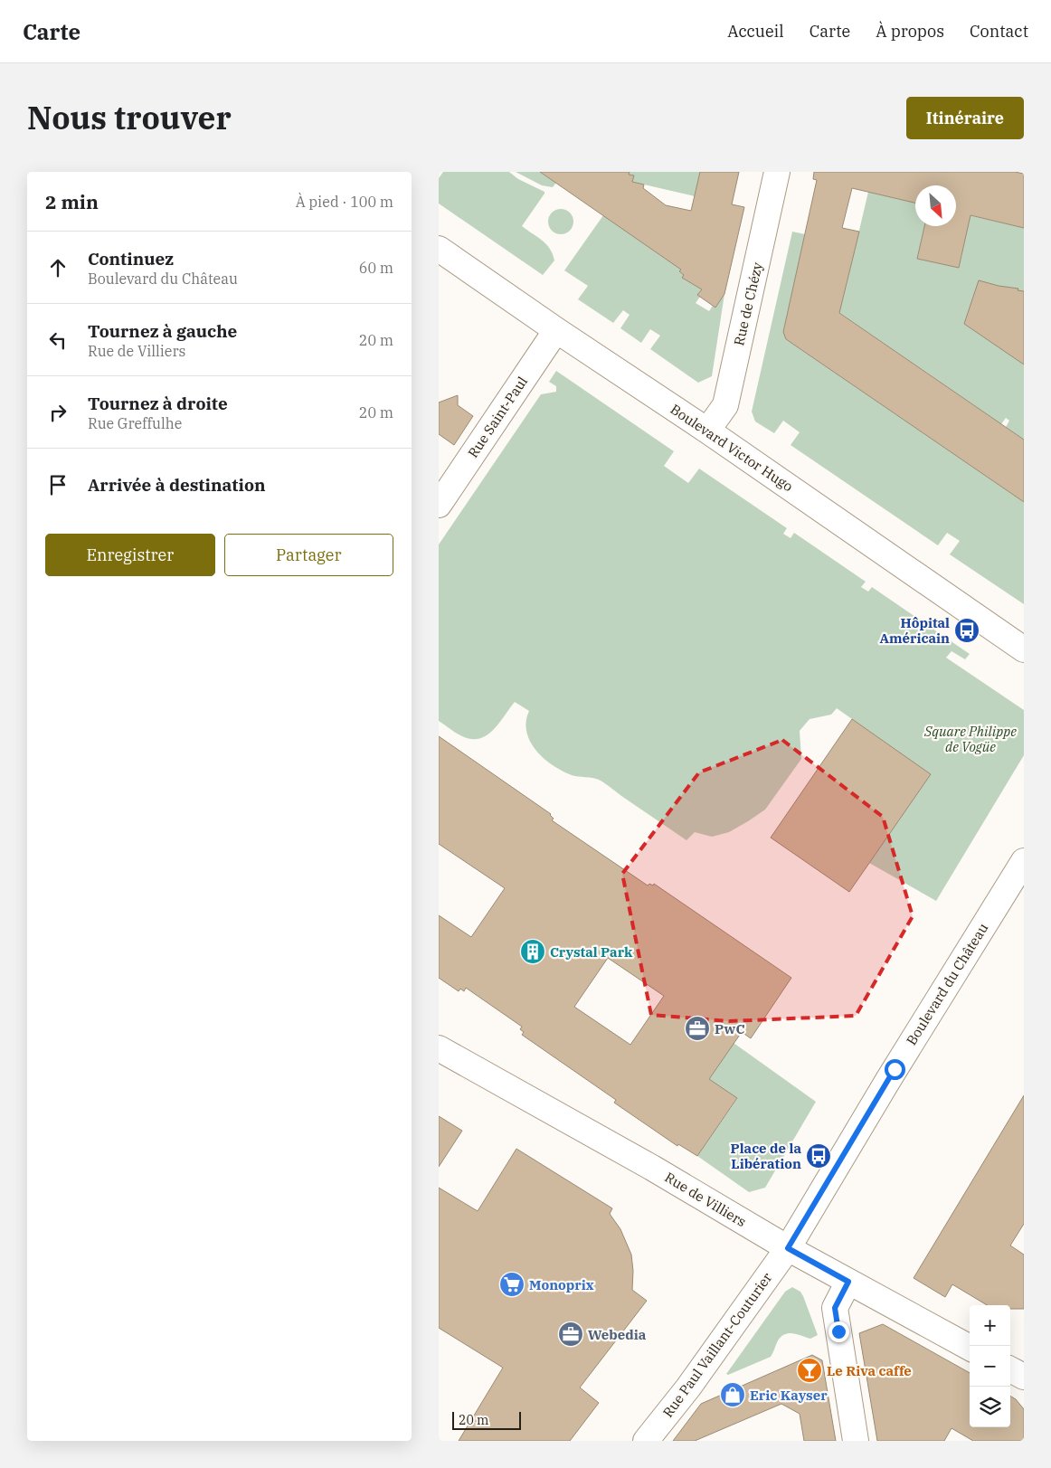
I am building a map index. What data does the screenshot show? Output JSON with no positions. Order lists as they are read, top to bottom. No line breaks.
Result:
{"streets":{"street":["Rue de Chézy","Rue Saint-Paul","Boulevard Victor Hugo","Boulevard du Château","Rue de Villiers","Rue Paul Vaillant-Couturier"]},"crossings":[["Rue de Chézy","Boulevard Victor Hugo"],["Rue Saint-Paul","Boulevard Victor Hugo"],["Boulevard du Château","Rue de Villiers"],["Boulevard du Château","Rue Paul Vaillant-Couturier"],["Rue de Villiers","Rue Paul Vaillant-Couturier"]],"parks":["Square Philippe de Vogüe"],"places":{"bus stop":["Hôpital Américain","Place de la Libération"],"building":["Crystal Park"],"office":["PwC","Webedia"],"supermarket":["Monoprix"],"bar":["Le Riva caffe"],"shop":["Eric Kayser"]},"scale_bar":"20 m","north":"bottom right","page":{"header":"Carte","nav":["Accueil","Carte","À propos","Contact"],"title":"Nous trouver","buttons":["Itinéraire",["Enregistrer","Partager"]],"heading":["2 min","À pied · 100 m"],"list":[["Continuez","Boulevard du Château","60 m"],["Tournez à gauche","Rue de Villiers","20 m"],["Tournez à droite","Rue Greffulhe","20 m"],"Arrivée à destination"],"map_buttons":["+","−"],"scale":"20 m"}}
